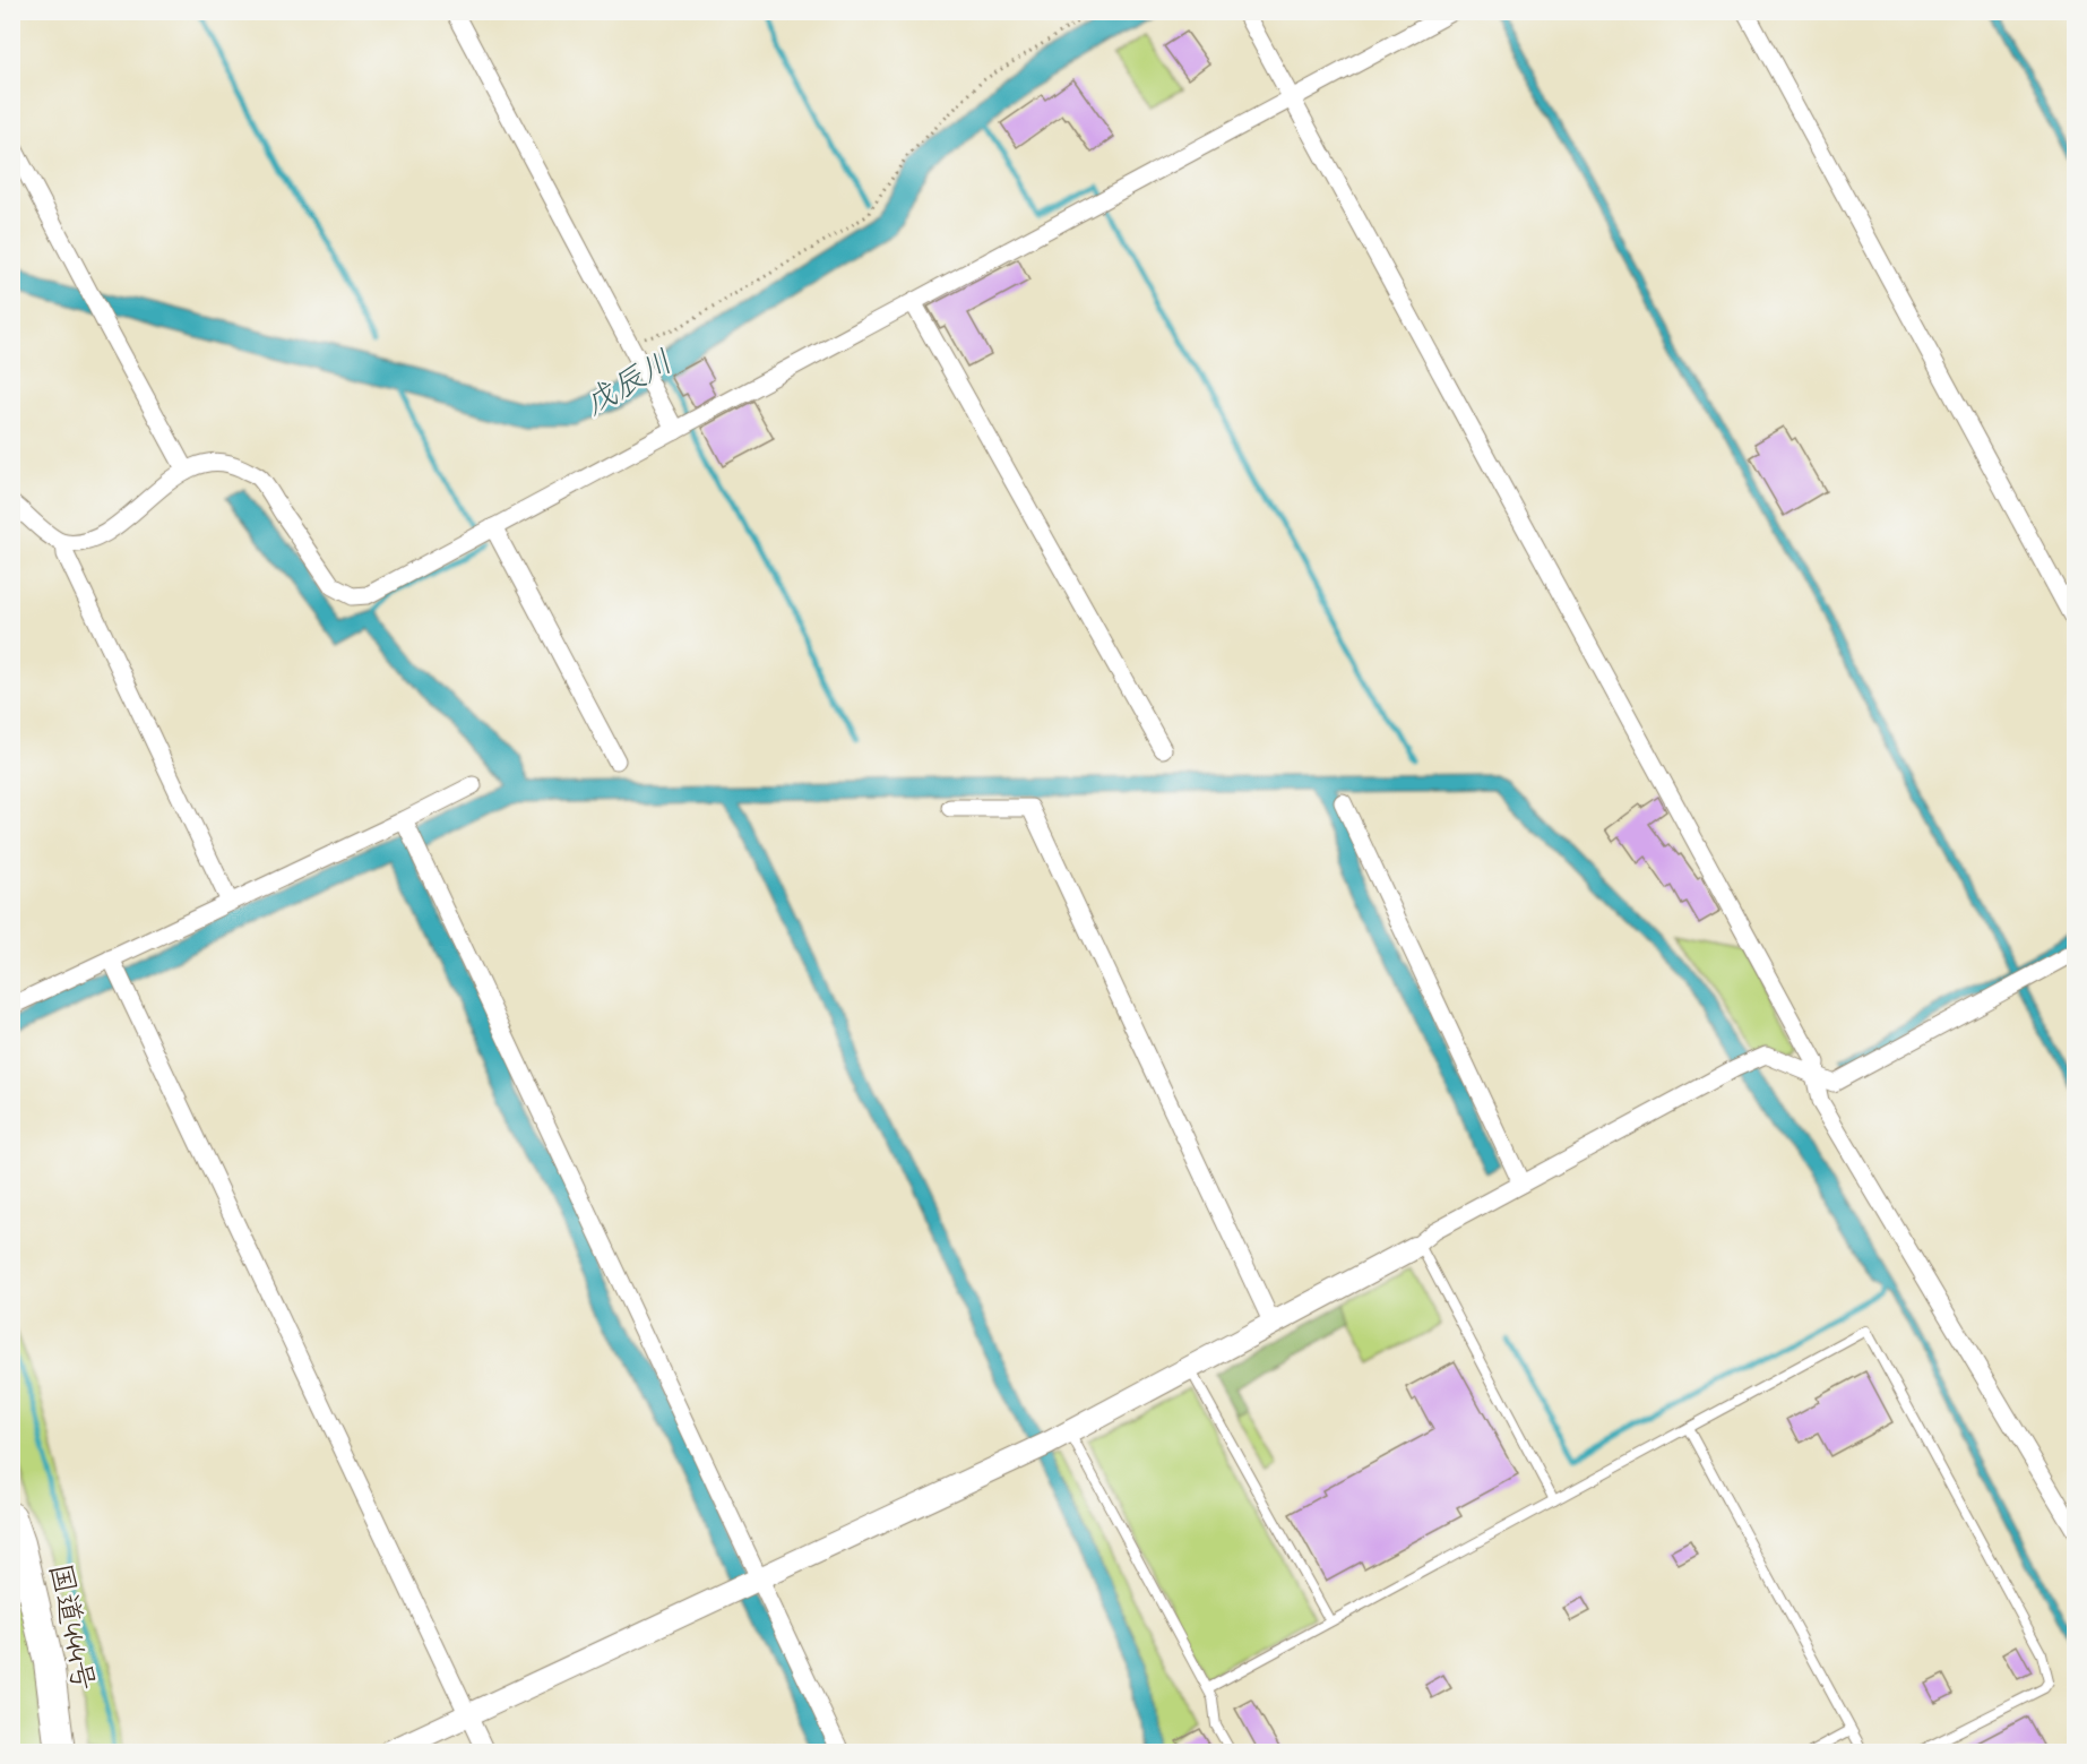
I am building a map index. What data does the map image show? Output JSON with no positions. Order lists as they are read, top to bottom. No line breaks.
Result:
{"streets":{"highway":["国道444号"]},"water":["戊辰川"]}
